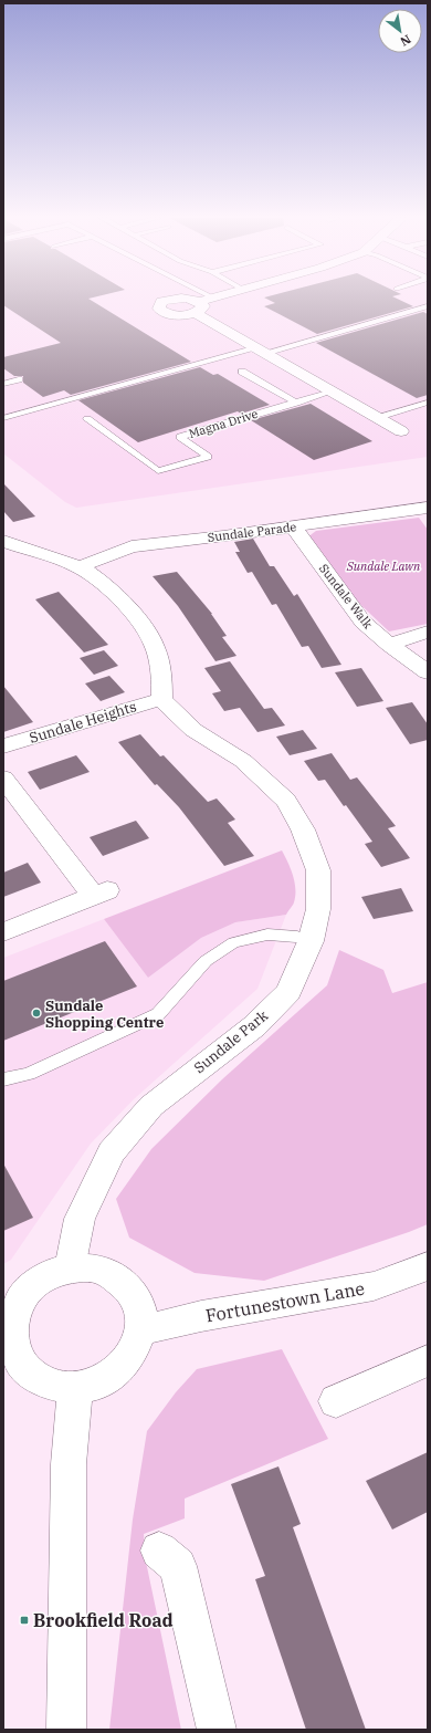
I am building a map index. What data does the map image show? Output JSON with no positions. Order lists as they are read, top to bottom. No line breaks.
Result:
{"streets":{"street":["Sundale Parade","Sundale Walk","Sundale Heights","Sundale Park","Fortunestown Lane"],"lane":["Magna Drive"]},"crossings":[["Sundale Parade","Sundale Walk"],["Sundale Heights","Sundale Park"],["Sundale Park","Fortunestown Lane"]],"parks":["Sundale Lawn"],"places":{"other":["Sundale Shopping Centre"],"transit":["Brookfield Road"]},"north":"bottom right"}
